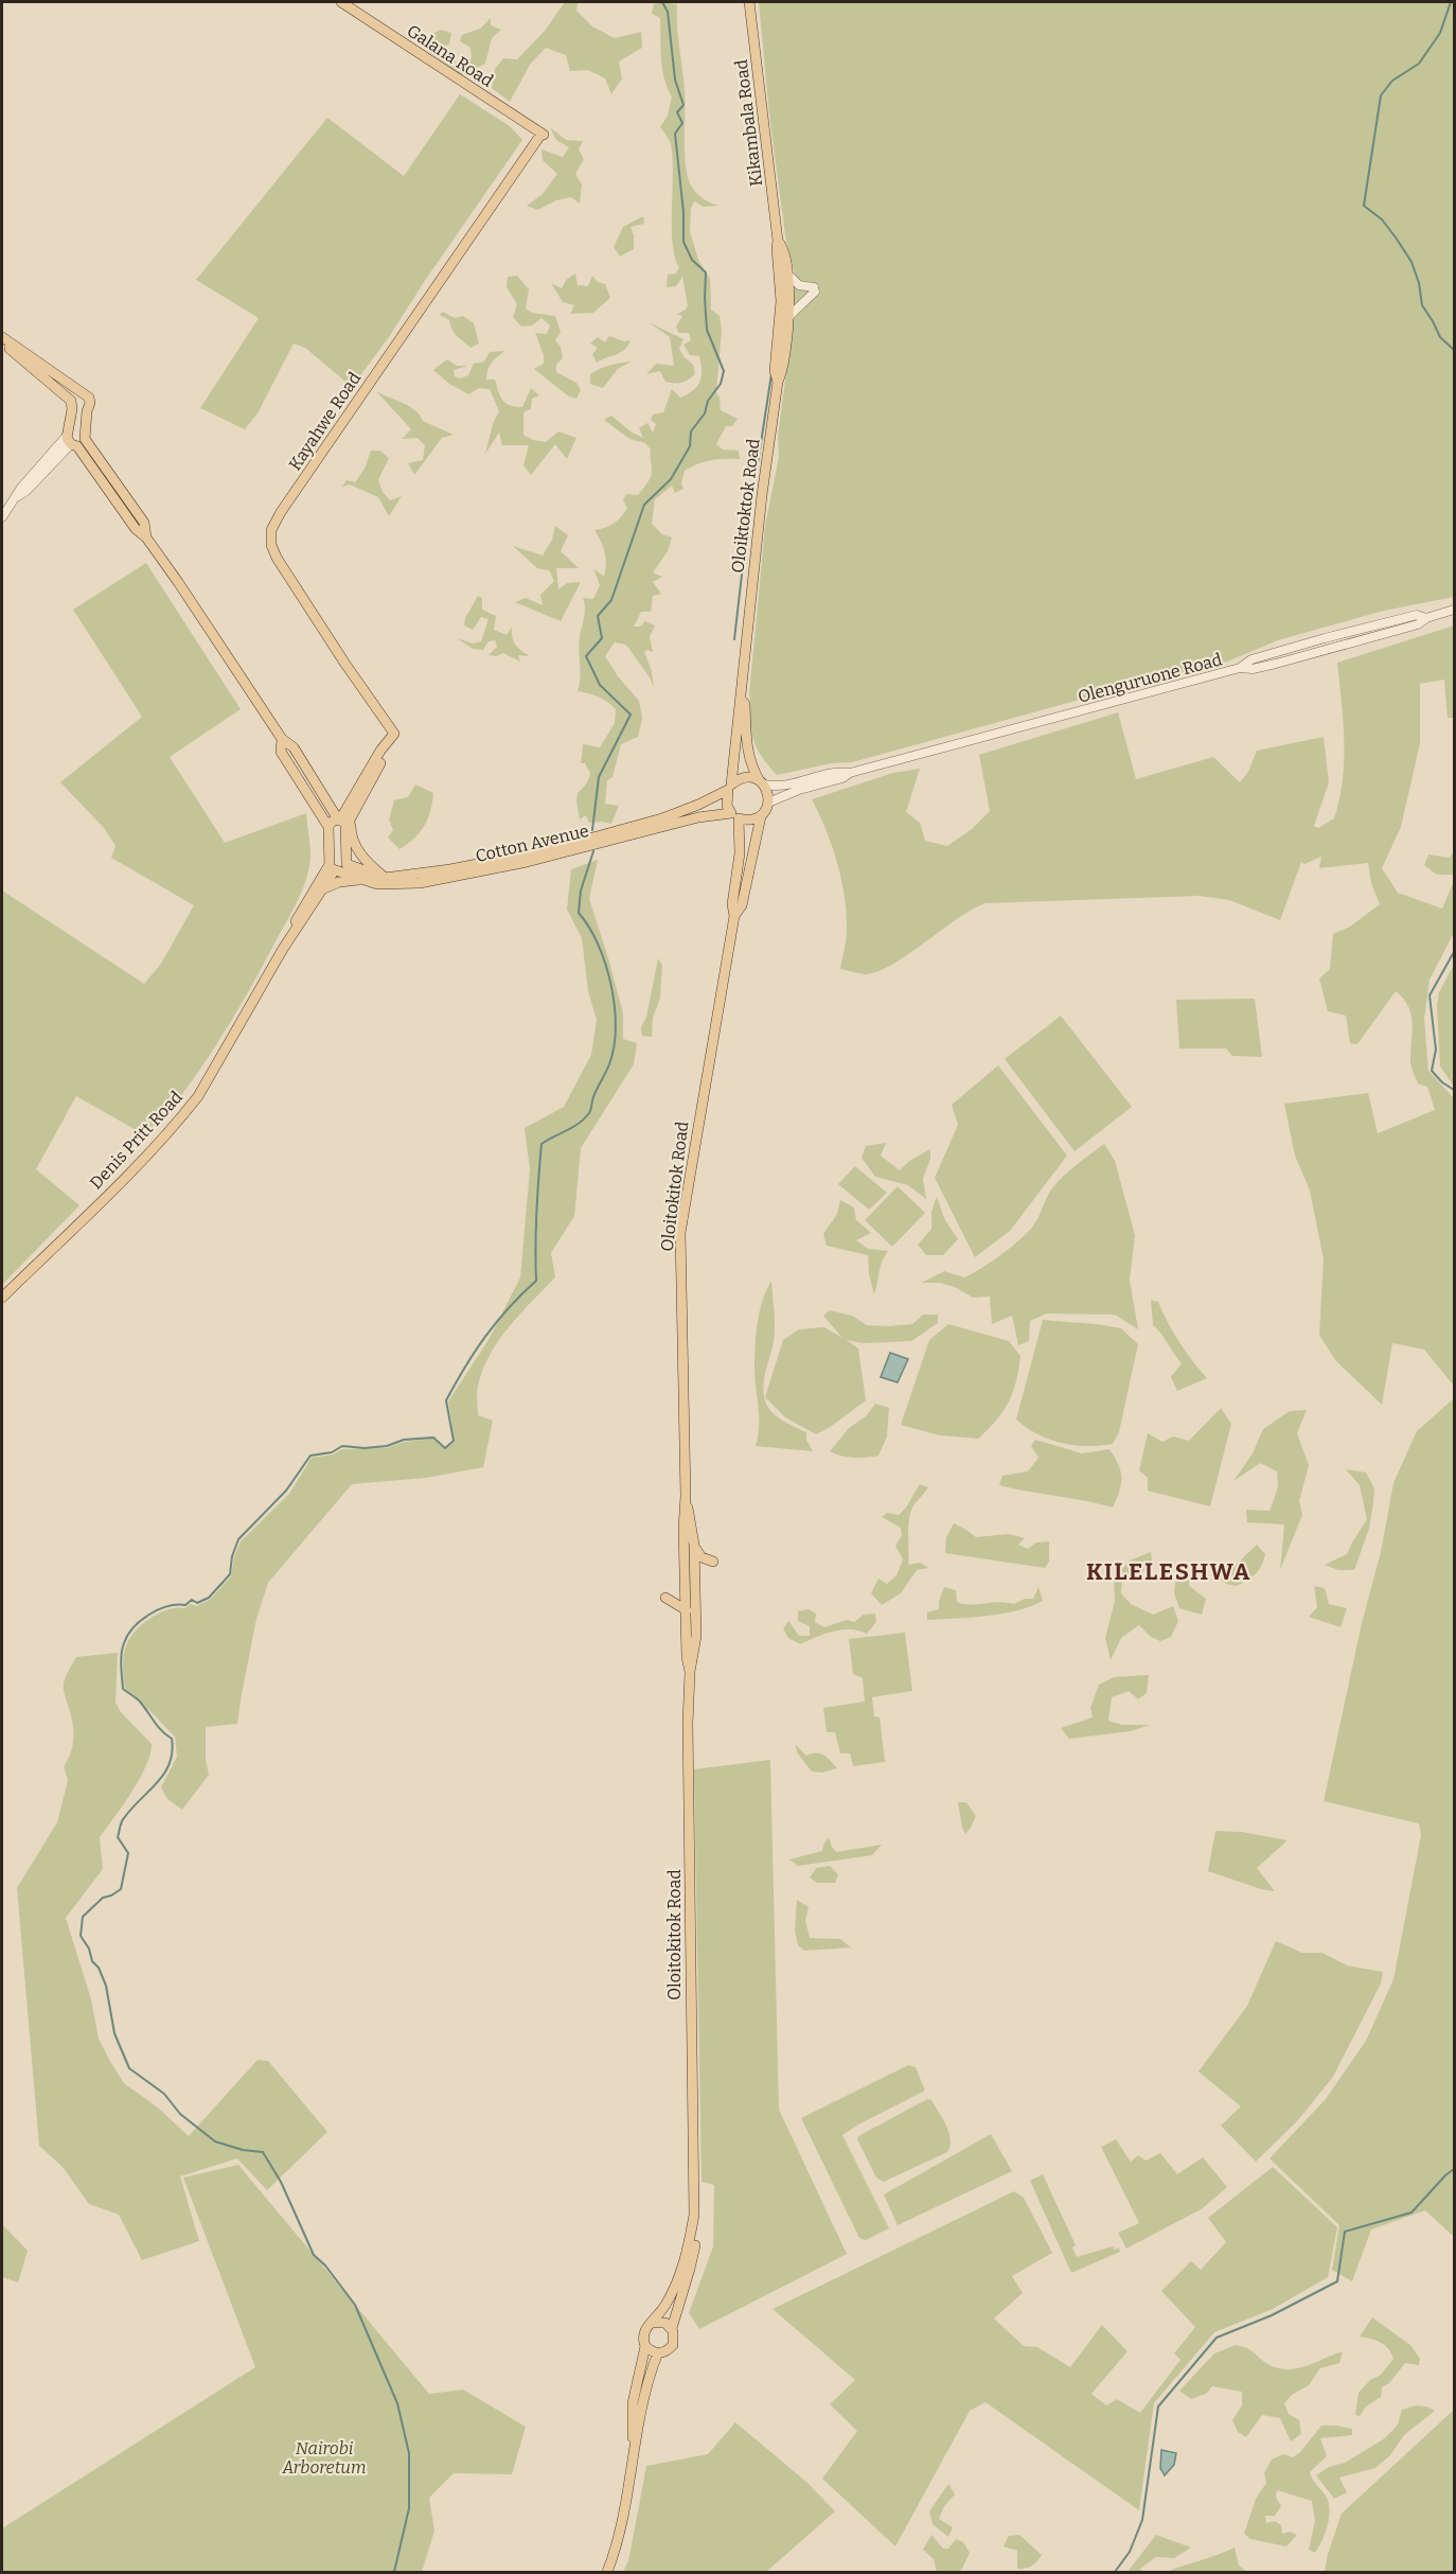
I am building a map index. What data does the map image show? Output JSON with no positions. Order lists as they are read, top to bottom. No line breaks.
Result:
{"streets":{"main road":["Galana Road","Kikambala Road","Kayahwe Road","Oloiktoktok Road","Cotton Avenue","Denis Pritt Road","Oloitokitok Road"],"street":["Olenguruone Road"]},"crossings":[["Galana Road","Kayahwe Road"],["Kikambala Road","Oloiktoktok Road"],["Oloiktoktok Road","Olenguruone Road"],["Oloiktoktok Road","Cotton Avenue"],["Olenguruone Road","Cotton Avenue"],["Cotton Avenue","Denis Pritt Road"]],"districts":["KILELESHWA"],"parks":["Nairobi Arboretum"]}
